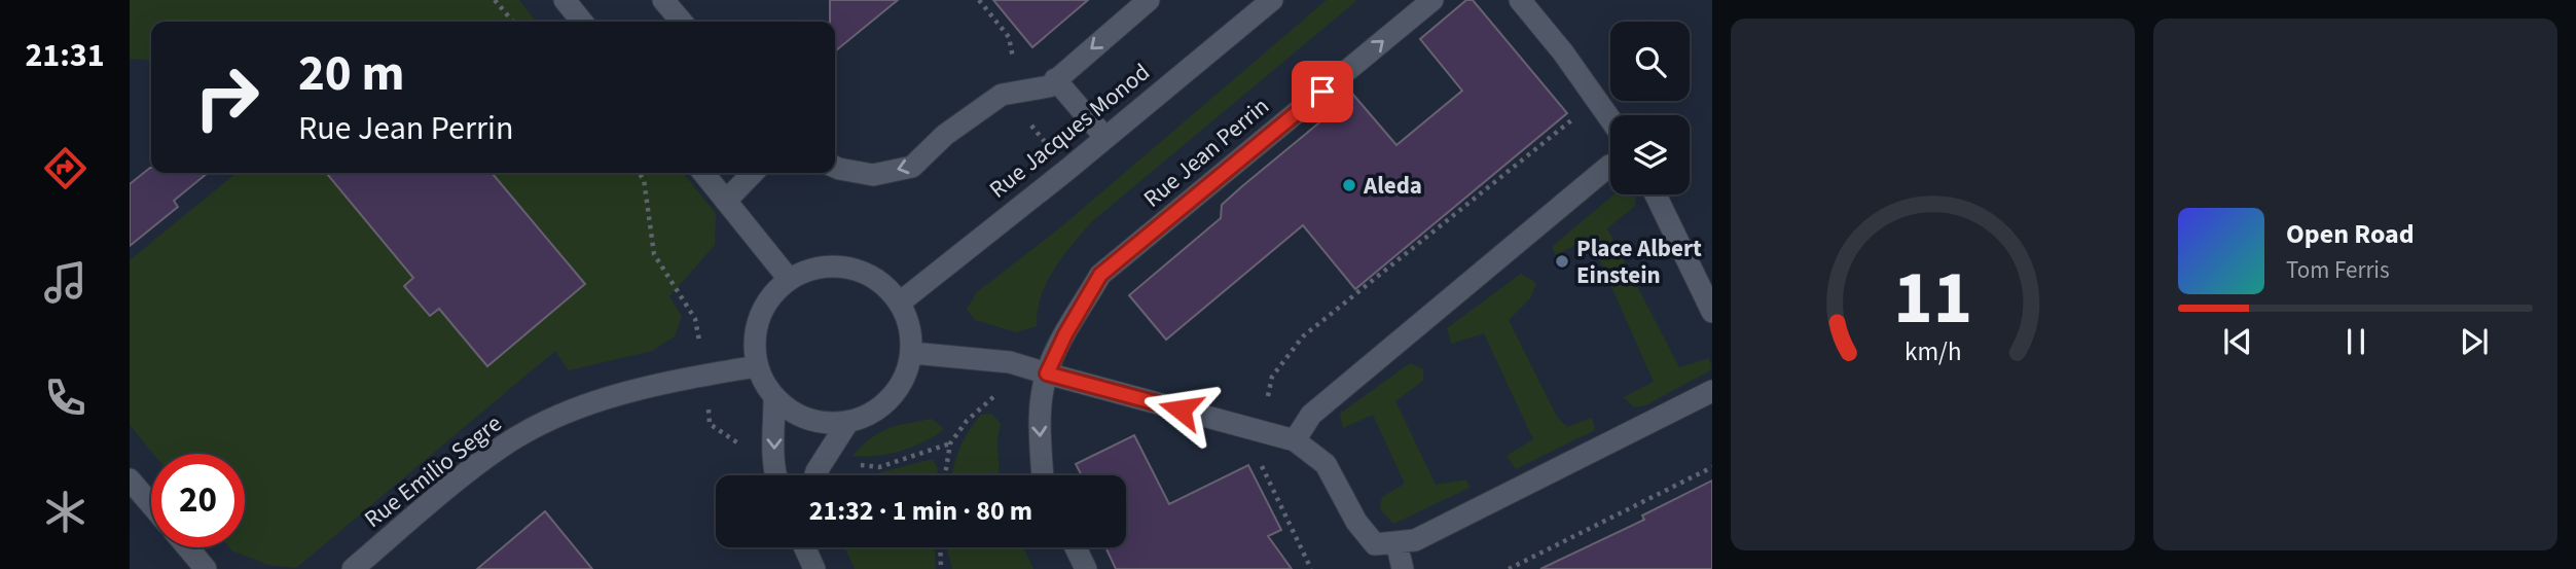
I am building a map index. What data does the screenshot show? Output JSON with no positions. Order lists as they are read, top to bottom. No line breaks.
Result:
{"streets":{"street":["Rue Jacques Monod","Rue Jean Perrin","Rue Emilio Segre"]},"crossings":[["Rue Jacques Monod","Rue Emilio Segre"]],"places":["Aleda","Place Albert Einstein"],"page":{"tabs":"21:31","turn":["20 m","Rue Jean Perrin"],"song":["Open Road","Tom Ferris"],"limit":"20","trip":"21:32 · 1 min · 80 m","gauge":["11","km/h"]}}
